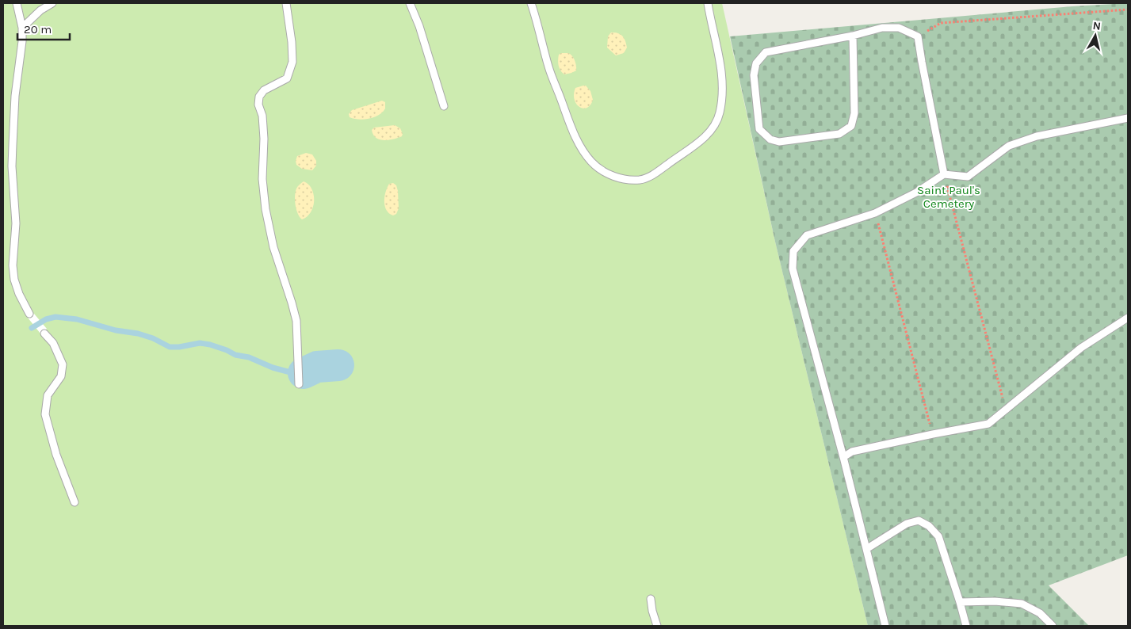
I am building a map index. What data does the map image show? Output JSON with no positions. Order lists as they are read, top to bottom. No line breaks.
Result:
{"parks":["Saint Paul's Cemetery"],"scale_bar":"20 m","north":"top"}
